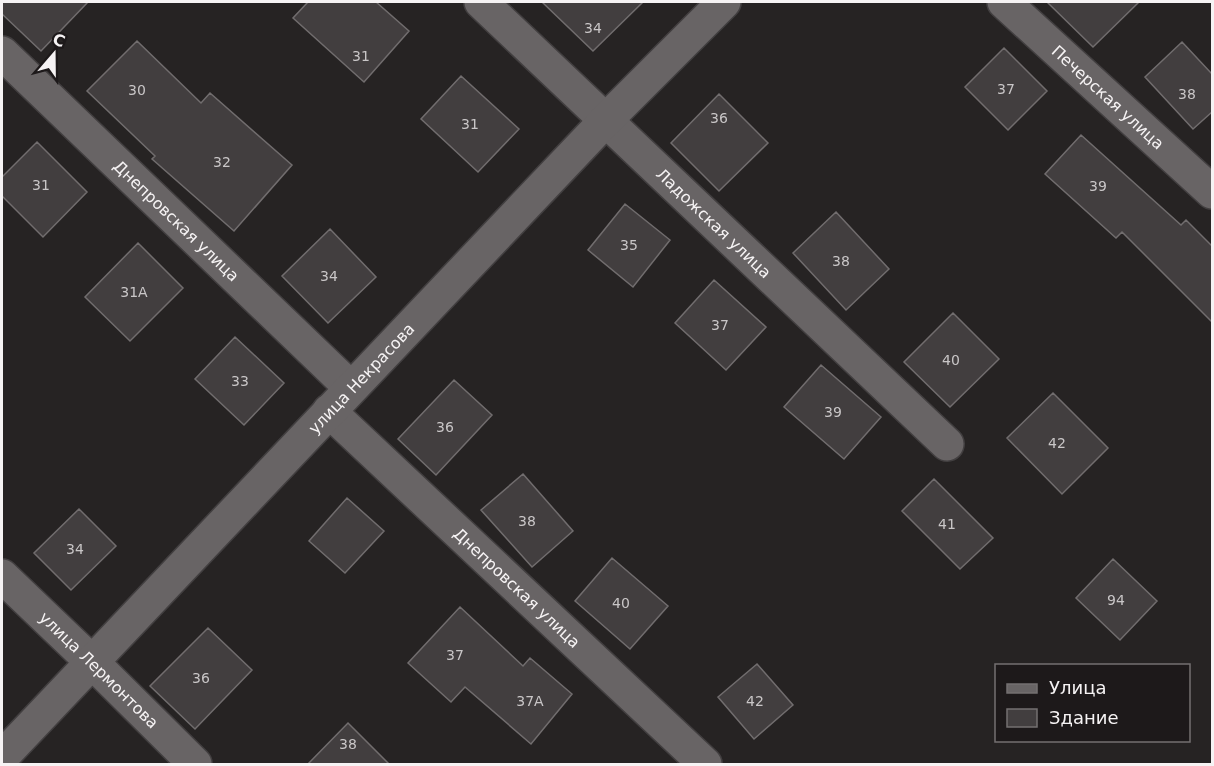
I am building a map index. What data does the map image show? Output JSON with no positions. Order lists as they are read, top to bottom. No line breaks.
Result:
{"streets":{"street":["Печерская улица","Днепровская улица","Ладожская улица","улица Некрасова","улица Лермонтова"]},"crossings":[["Днепровская улица","улица Некрасова"],["Ладожская улица","улица Некрасова"],["улица Некрасова","улица Лермонтова"]],"house_numbers":["34","31","37","30","38","36","31","32","31","39","35","38","34","31А","37","40","33","39","36","42","38","41","34","94","40","37","36","37А","42","38"],"legend":["Улица","Здание"],"north":"top"}
